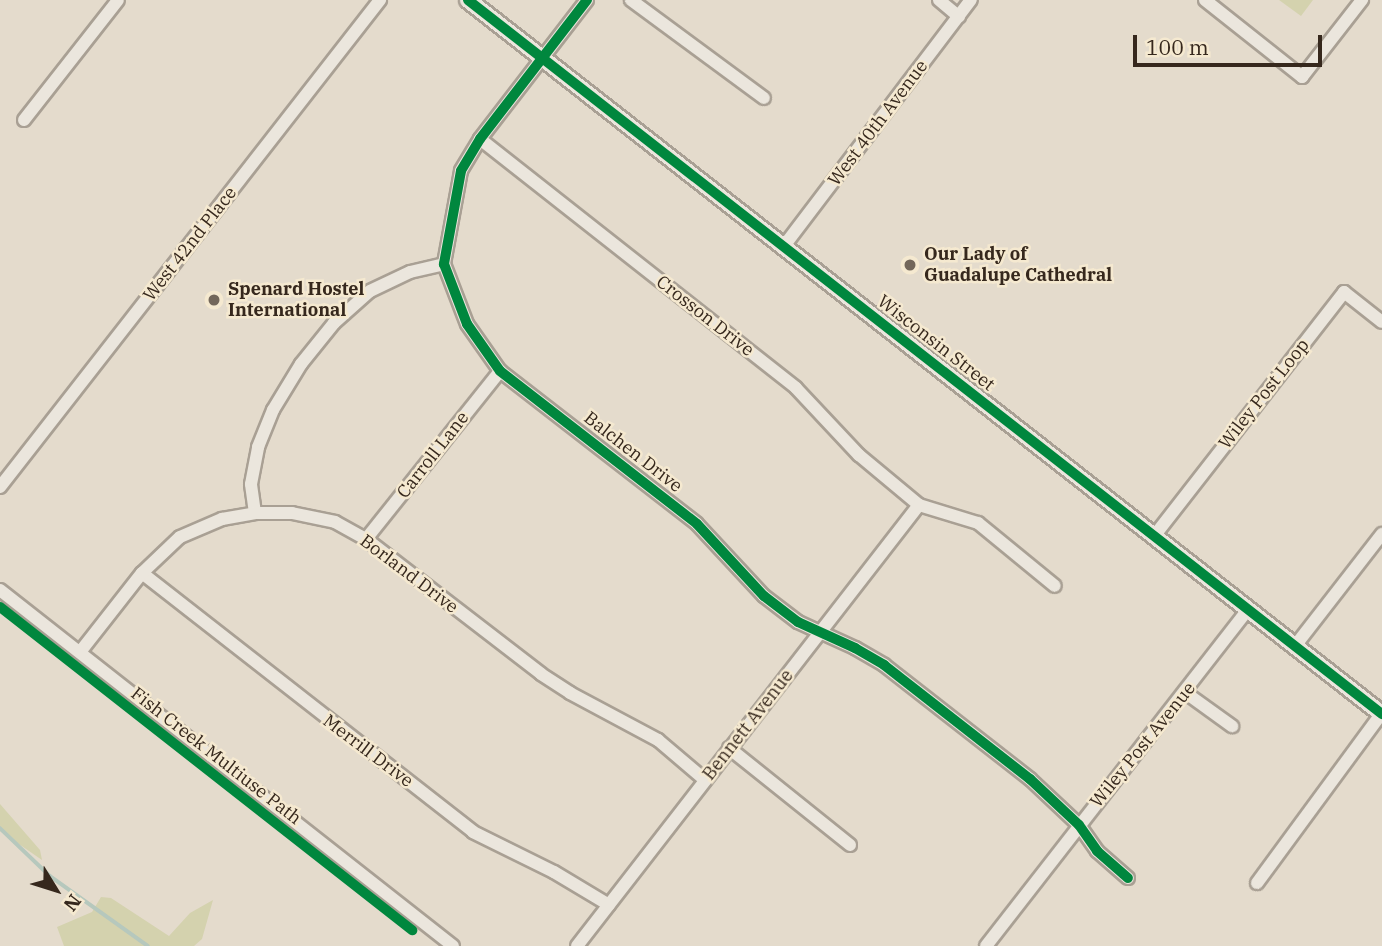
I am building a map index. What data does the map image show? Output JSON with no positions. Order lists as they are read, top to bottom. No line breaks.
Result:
{"streets":{"street":["West 40th Avenue","West 42nd Place","Crosson Drive","Wisconsin Street","Wiley Post Loop","Balchen Drive","Carroll Lane","Borland Drive","Bennett Avenue","Wiley Post Avenue","Merrill Drive"],"cycle path":["Fish Creek Multiuse Path"]},"crossings":[["West 40th Avenue","Wisconsin Street"],["Crosson Drive","Bennett Avenue"],["Wisconsin Street","Wiley Post Loop"],["Wisconsin Street","Wiley Post Avenue"],["Balchen Drive","Carroll Lane"],["Balchen Drive","Bennett Avenue"],["Balchen Drive","Wiley Post Avenue"],["Carroll Lane","Borland Drive"],["Borland Drive","Bennett Avenue"],["Borland Drive","Merrill Drive"],["Bennett Avenue","Merrill Drive"]],"places":["Our Lady of Guadalupe Cathedral","Spenard Hostel International"],"scale_bar":"100 m","north":"bottom right"}
